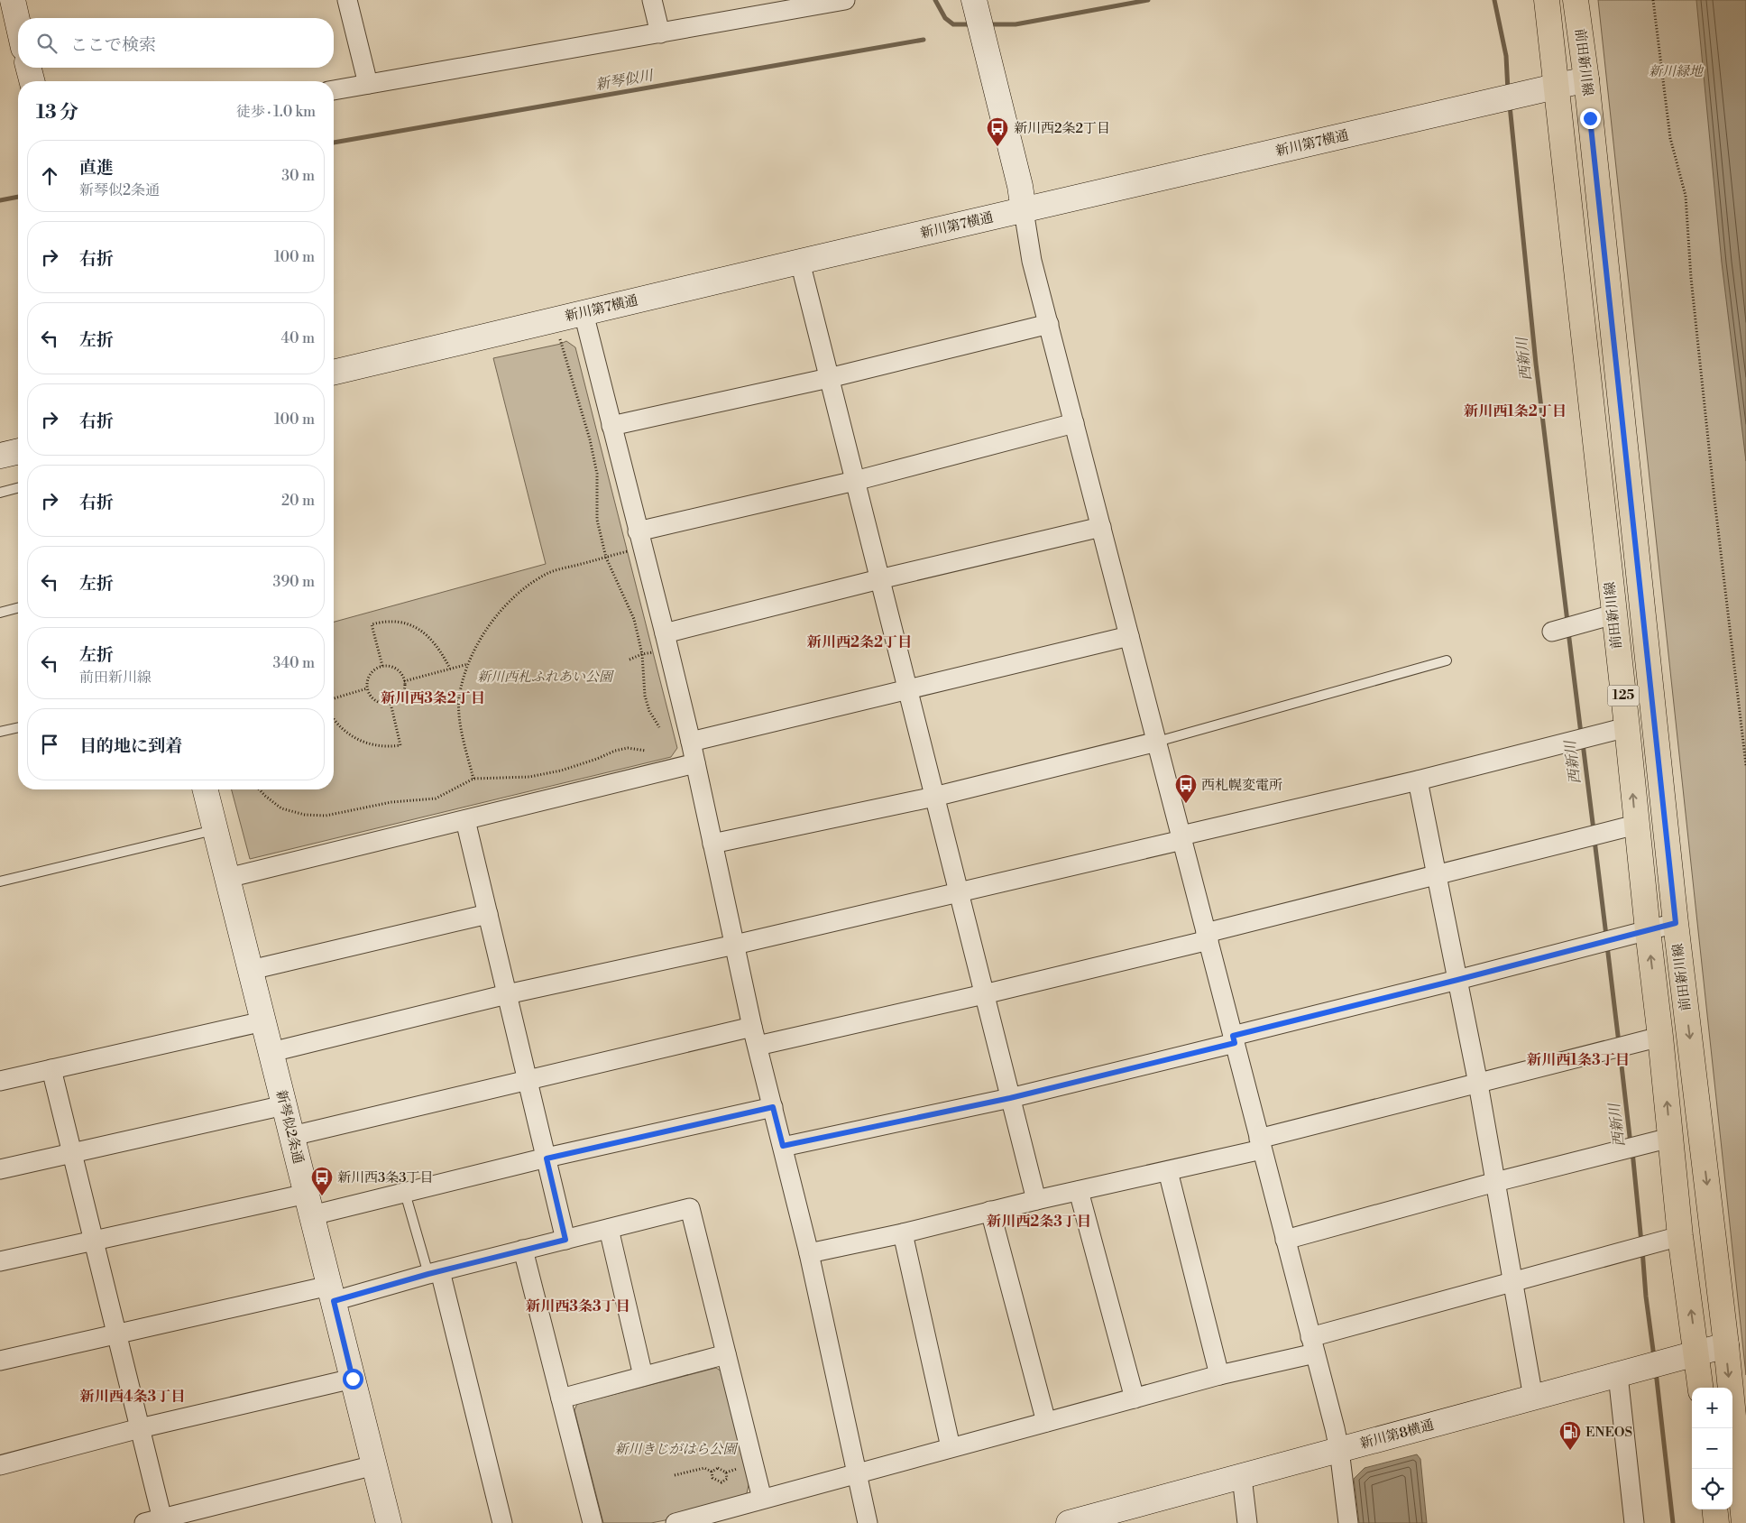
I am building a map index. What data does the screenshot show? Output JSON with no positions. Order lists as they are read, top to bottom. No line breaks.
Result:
{"streets":{"main road":["前田新川線","125"],"street":["新川第7横通","新琴似2条通","新川第8横通"]},"crossings":[["前田新川線","新川第7横通"],["前田新川線","新川第8横通"]],"districts":["新川西1条2丁目","新川西2条2丁目","新川西3条2丁目","新川西1条3丁目","新川西2条3丁目","新川西3条3丁目","新川西4条3丁目"],"water":["新琴似川","西新川"],"parks":["新川緑地","新川西札ふれあい公園","新川きじがはら公園"],"places":{"bus stop":["新川西2条2丁目","西札幌変電所","新川西3条3丁目"],"fuel station":["ENEOS"]},"page":{"search":"ここで検索","heading":["13 分","徒歩 · 1.0 km"],"list":[["直進","新琴似2条通","30 m"],["右折","100 m"],["左折","40 m"],["右折","100 m"],["右折","20 m"],["左折","390 m"],["左折","前田新川線","340 m"],"目的地に到着"],"map_buttons":["+","−"]}}
